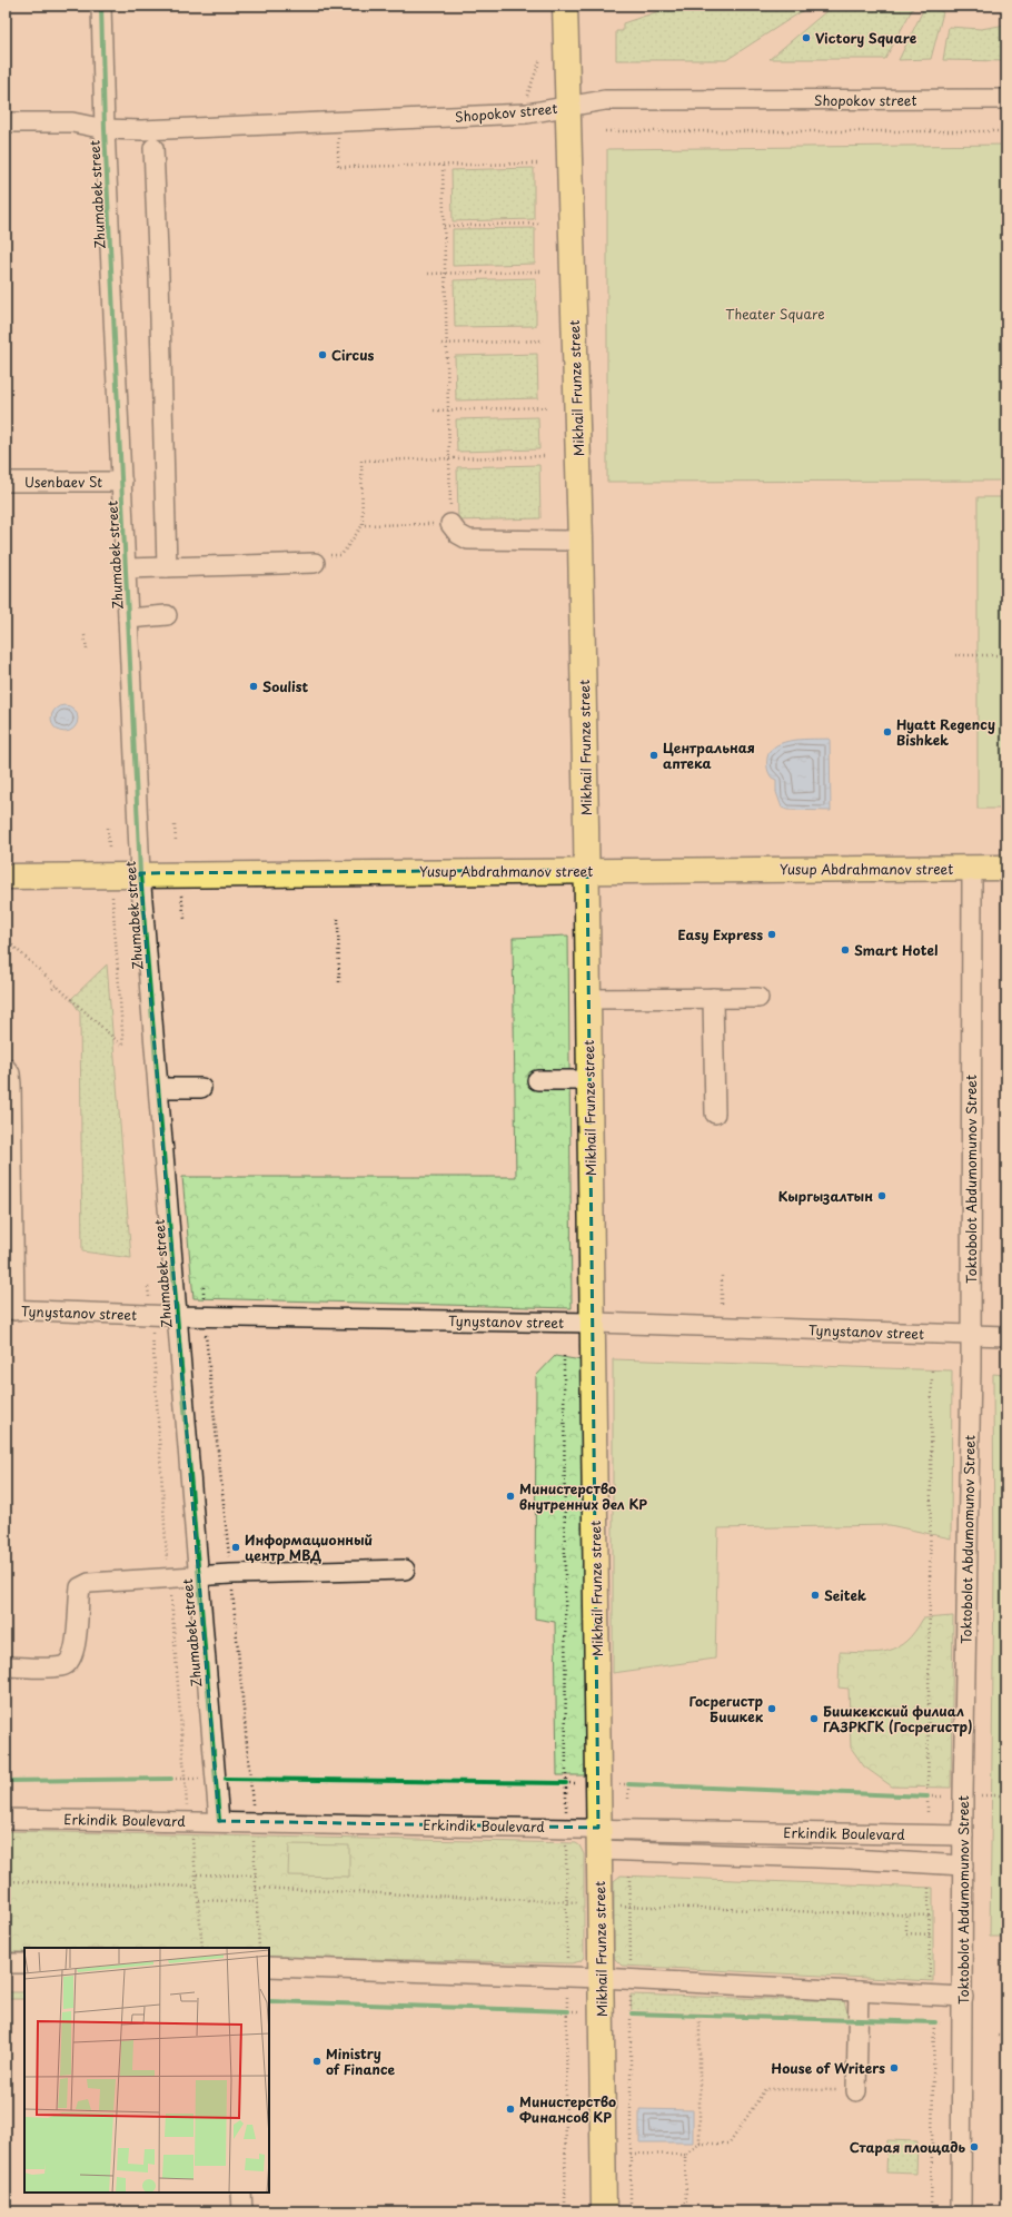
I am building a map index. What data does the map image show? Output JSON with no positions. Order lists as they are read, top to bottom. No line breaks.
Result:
{"streets":{"main road":["Mikhail Frunze street","Yusup Abdrahmanov street"],"street":["Shopokov street","Zhumabek street","Usenbaev St","Toktobolot Abdumomunov Street","Tynystanov street","Erkindik Boulevard"]},"crossings":[["Shopokov street","Zhumabek street"],["Shopokov street","Mikhail Frunze street"],["Zhumabek street","Usenbaev St"],["Zhumabek street","Yusup Abdrahmanov street"],["Zhumabek street","Tynystanov street"],["Zhumabek street","Erkindik Boulevard"],["Mikhail Frunze street","Yusup Abdrahmanov street"],["Mikhail Frunze street","Tynystanov street"],["Mikhail Frunze street","Erkindik Boulevard"],["Yusup Abdrahmanov street","Toktobolot Abdumomunov Street"],["Toktobolot Abdumomunov Street","Tynystanov street"],["Toktobolot Abdumomunov Street","Erkindik Boulevard"]],"parks":["Theater Square"],"places":["Victory Square","Circus","Soulist","Hyatt Regency Bishkek","Центральная аптека","Easy Express","Smart Hotel","Кыргызалтын","Министерство внутренних дел КР","Информационный центр МВД","Seitek","Госрегистр Бишкек","Бишкекский филиал ГАЗРКГК (Госрегистр)","Ministry of Finance","House of Writers","Министерство Финансов КР","Старая площадь"]}
